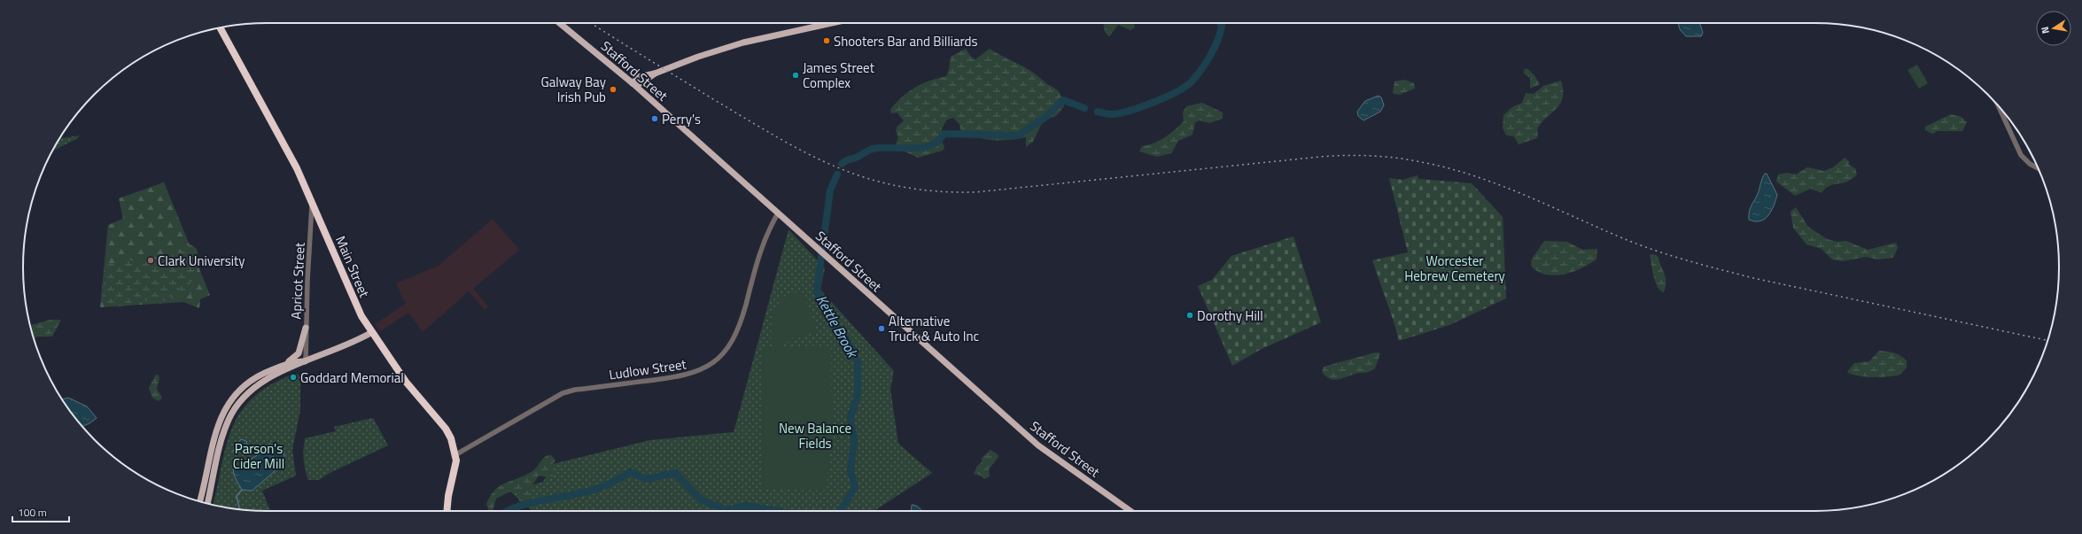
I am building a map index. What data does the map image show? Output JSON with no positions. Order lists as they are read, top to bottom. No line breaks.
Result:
{"streets":{"highway":["Main Street"],"main road":["Stafford Street"],"street":["Apricot Street","Ludlow Street"]},"crossings":[["Stafford Street","Ludlow Street"],["Main Street","Apricot Street"],["Main Street","Ludlow Street"]],"water":["Kettle Brook"],"parks":["Worcester Hebrew Cemetery","New Balance Fields","Parson's Cider Mill"],"places":["Shooters Bar and Billiards","James Street Complex","Galway Bay Irish Pub","Perry's","Clark University","Dorothy Hill","Alternative Truck & Auto Inc","Goddard Memorial"],"scale_bar":"100 m","north":"left"}
